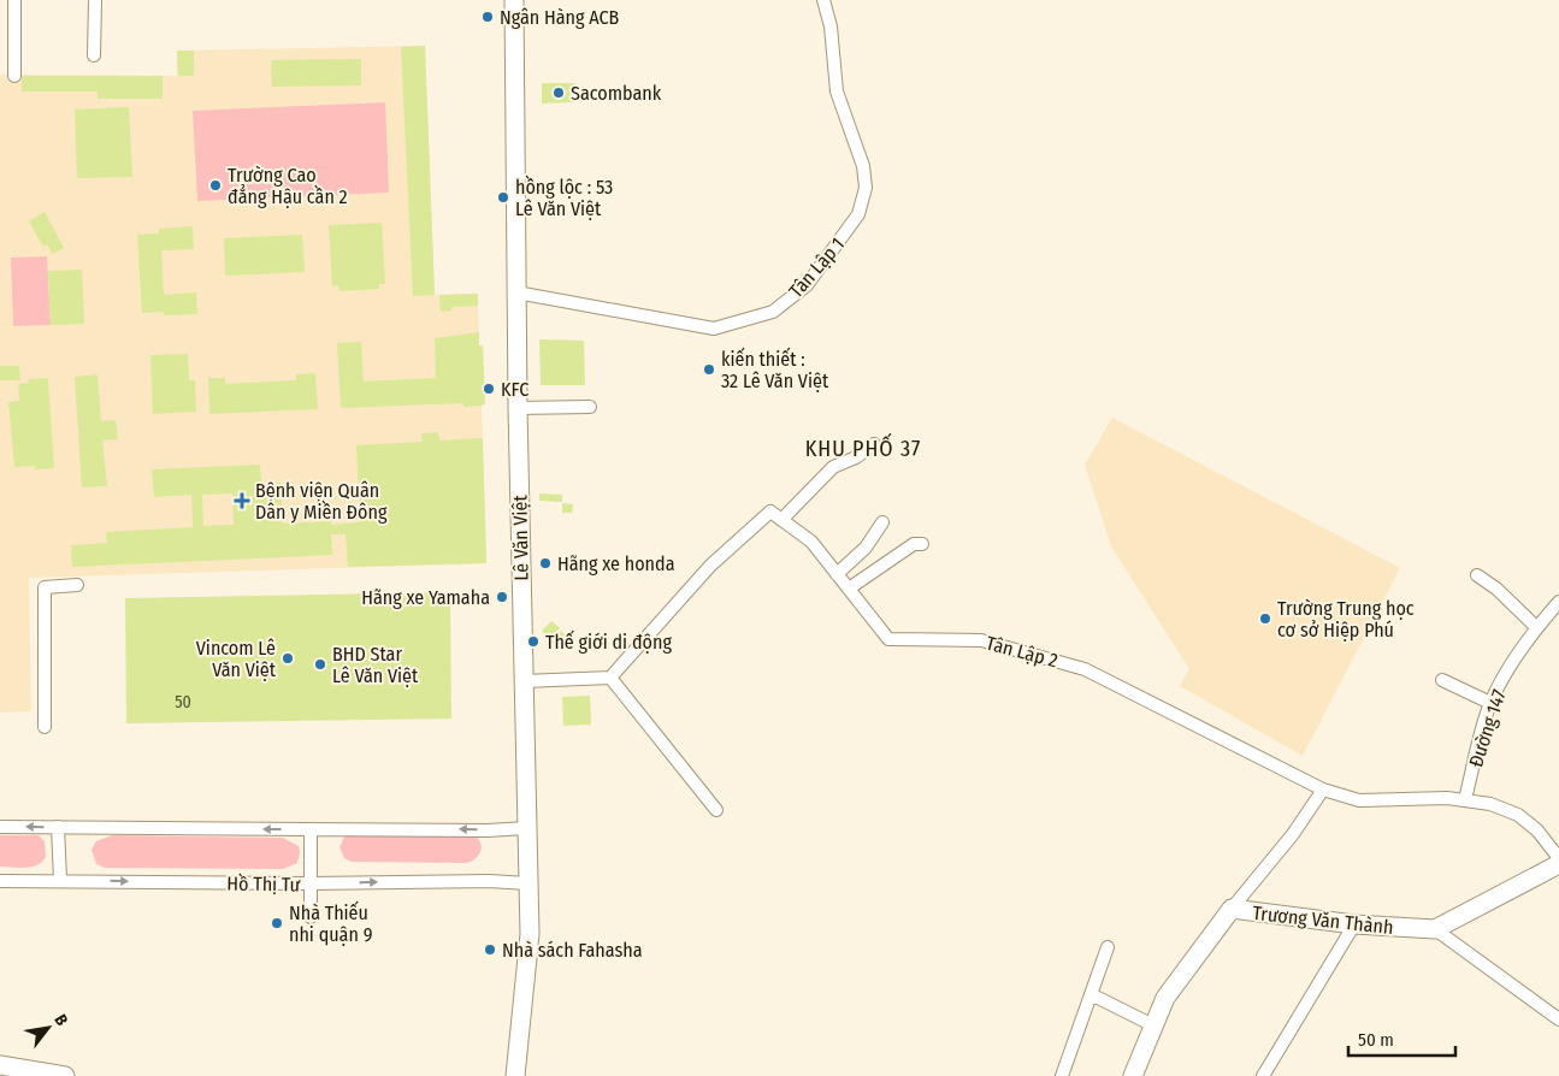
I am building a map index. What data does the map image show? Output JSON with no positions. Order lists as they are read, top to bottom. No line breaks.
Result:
{"streets":{"main road":["Lê Văn Việt","Trương Văn Thành"],"street":["Tân Lập 1","Tân Lập 2","Đường 147","Hồ Thị Tư"]},"crossings":[["Tân Lập 1","Lê Văn Việt"],["Lê Văn Việt","Hồ Thị Tư"],["Tân Lập 2","Đường 147"]],"districts":["KHU PHỐ 37"],"places":{"other":["Ngân Hàng ACB","Sacombank","Trường Cao đẳng Hậu cần 2","hồng lộc : 53 Lê Văn Việt","kiến thiết : 32 Lê Văn Việt","KFC","Hãng xe honda","Hãng xe Yamaha","Trường Trung học cơ sở Hiệp Phú","Thế giới di động","Vincom Lê Văn Việt","BHD Star Lê Văn Việt","Nhà Thiếu nhi quận 9","Nhà sách Fahasha"],"health":["Bệnh viện Quân Dân y Miền Đông"]},"house_numbers":["50"],"scale_bar":"50 m","north":"top right"}
